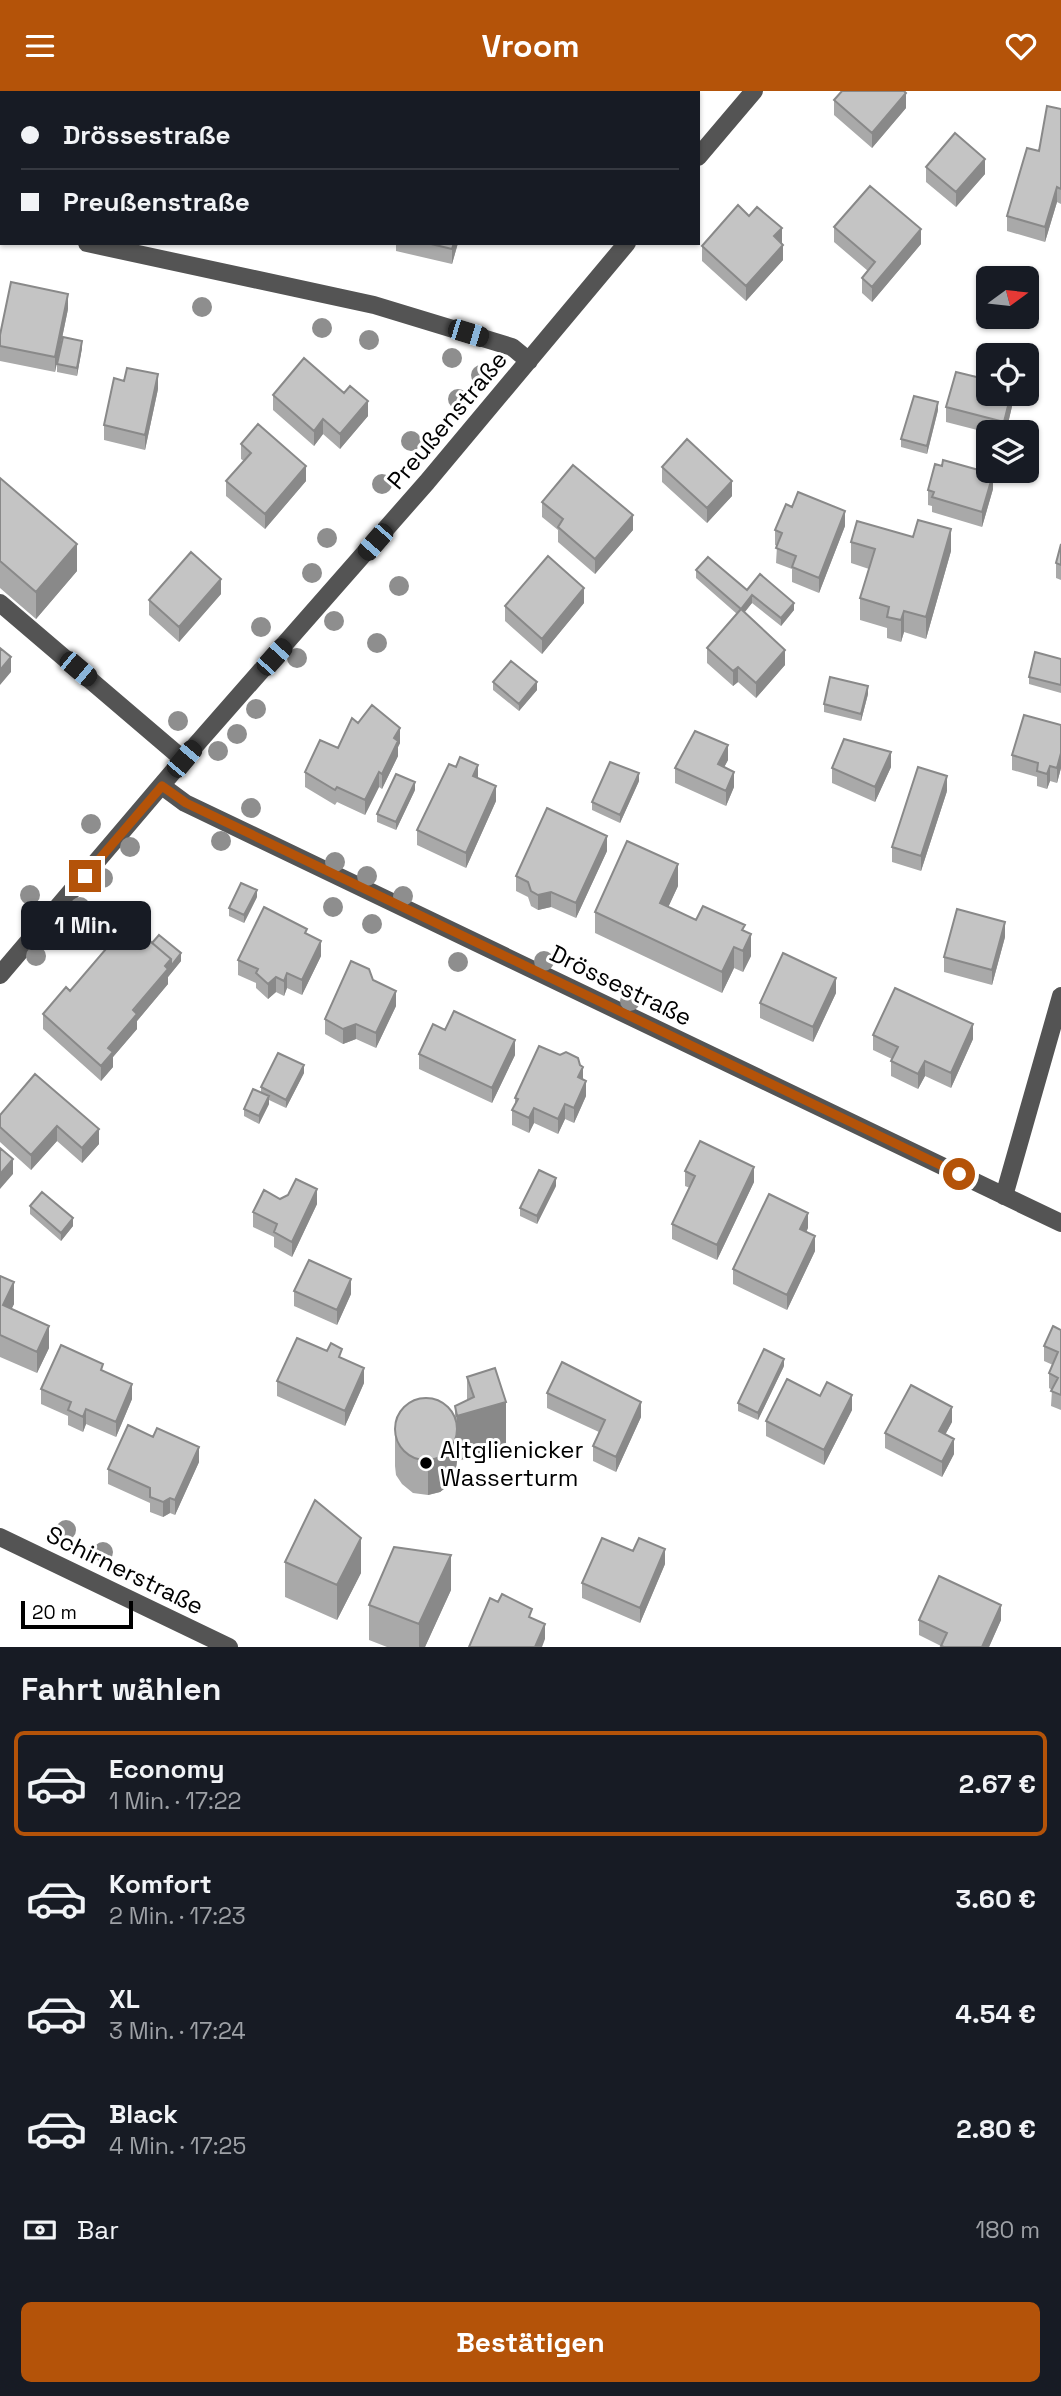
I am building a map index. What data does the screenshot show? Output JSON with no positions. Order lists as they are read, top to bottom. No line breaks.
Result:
{"streets":{"street":["Preußenstraße","Drössestraße","Schirnerstraße"]},"crossings":[["Preußenstraße","Drössestraße"]],"places":["Altglienicker Wasserturm"],"scale_bar":"20 m","north":"right","page":{"header":"Vroom","banner":["Drössestraße","Preußenstraße"],"bubble":"1 Min.","scale":"20 m","heading":"Fahrt wählen","list":[{"name":"Economy","note":"1 Min. · 17:22","value":"2.67 €"},{"name":"Komfort","note":"2 Min. · 17:23","value":"3.60 €"},{"name":"XL","note":"3 Min. · 17:24","value":"4.54 €"},{"name":"Black","note":"4 Min. · 17:25","value":"2.80 €"}],"pay":["Bar","180 m"],"buttons":"Bestätigen"}}
